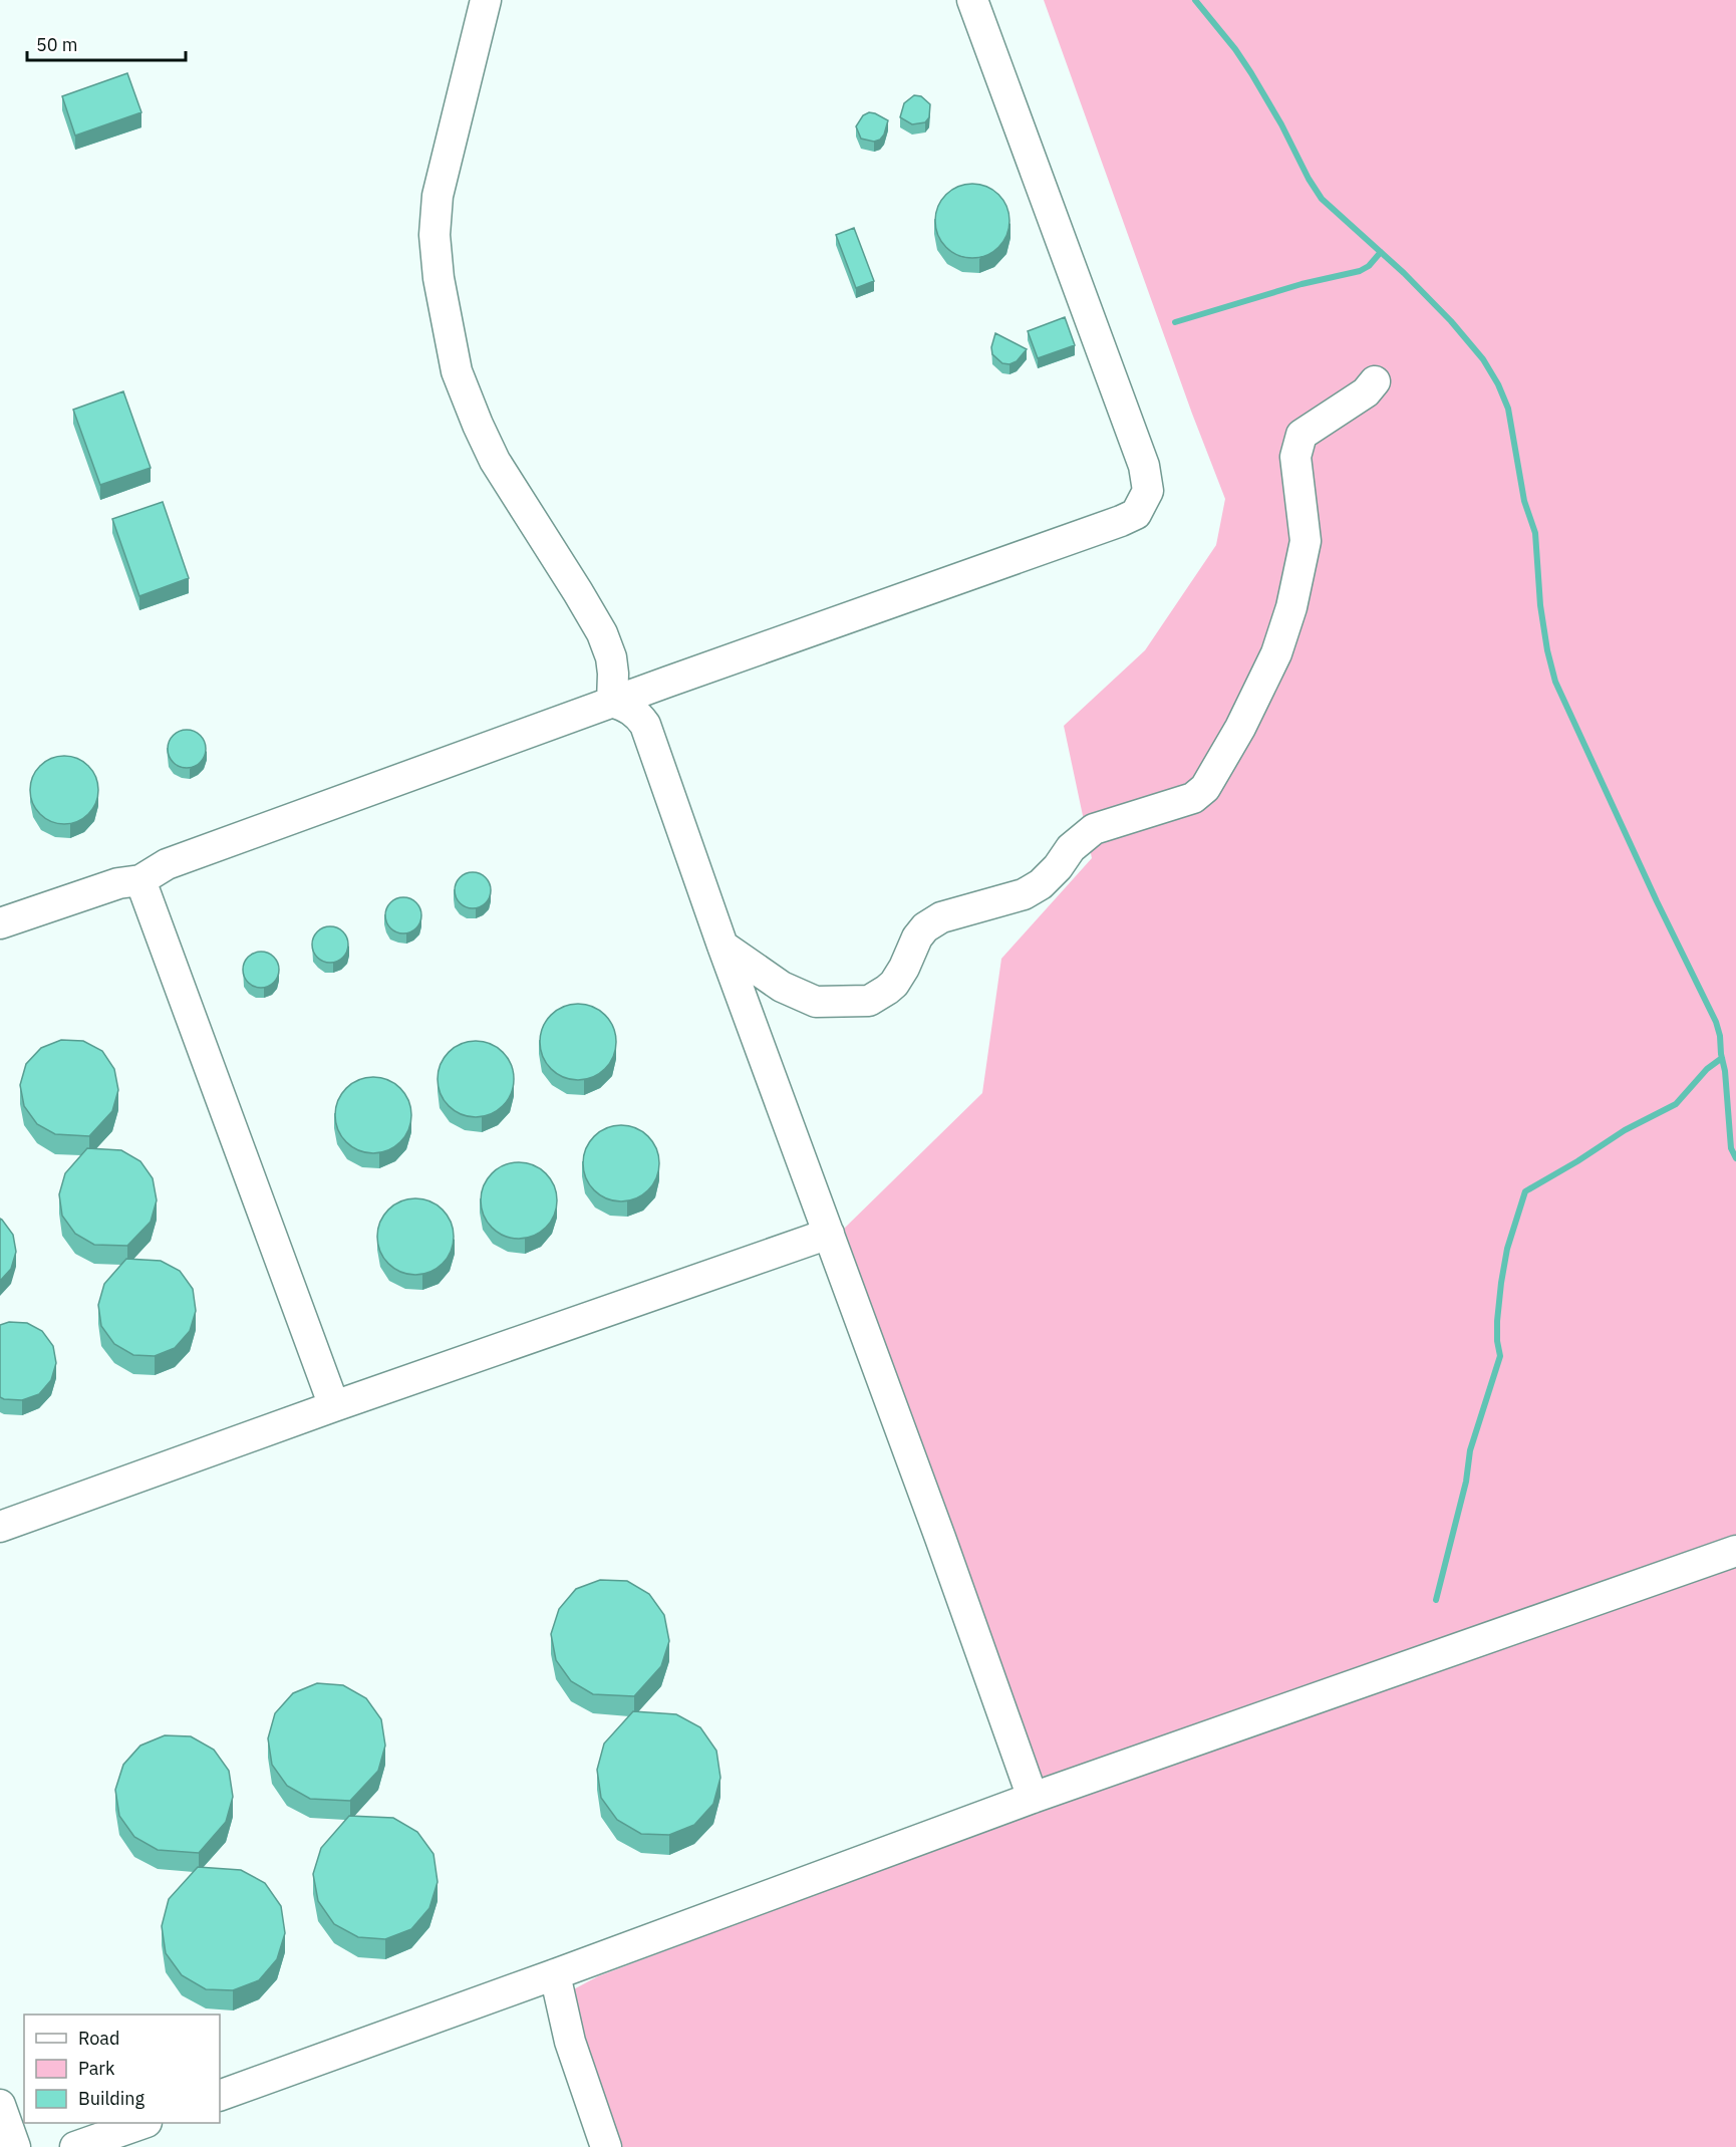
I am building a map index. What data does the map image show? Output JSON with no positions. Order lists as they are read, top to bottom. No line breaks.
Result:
{"legend":["Road","Park","Building"],"scale_bar":"50 m"}
